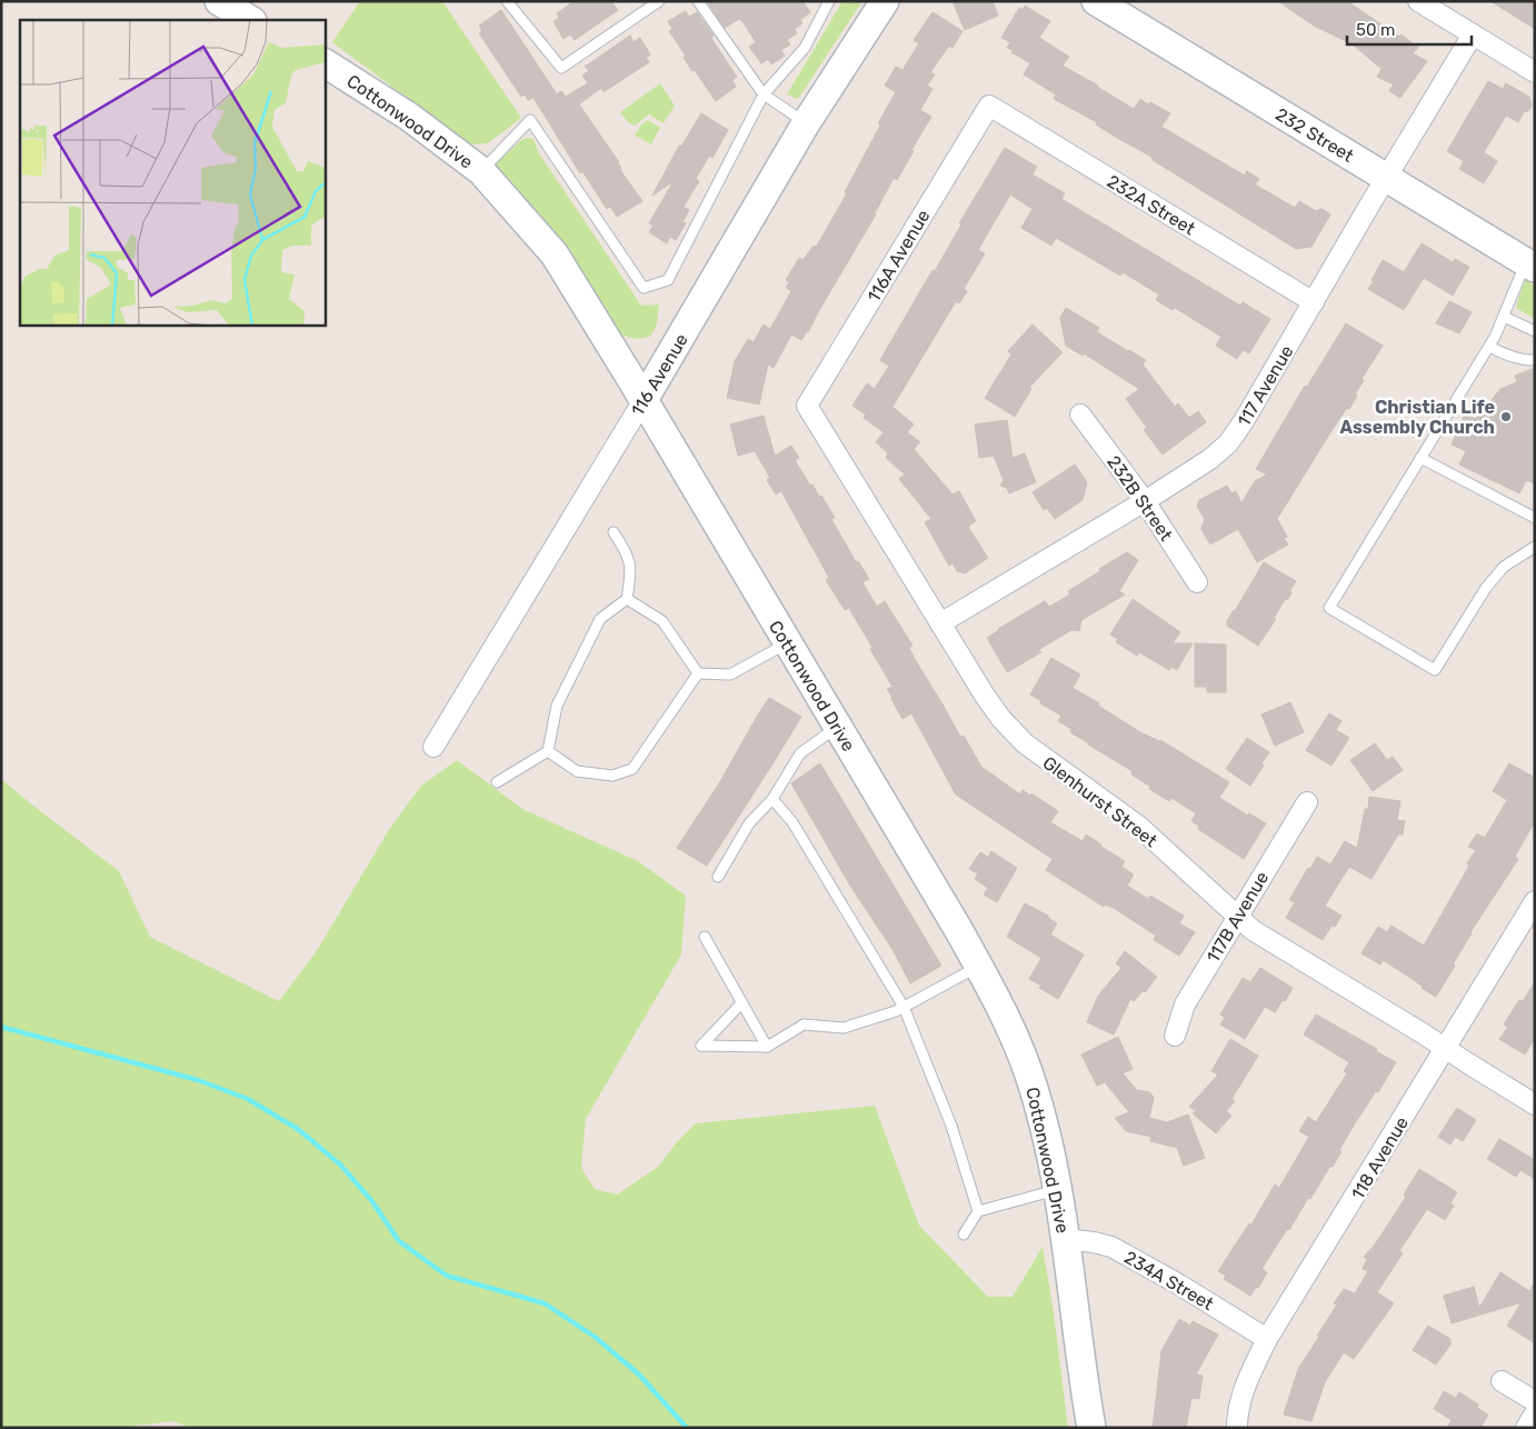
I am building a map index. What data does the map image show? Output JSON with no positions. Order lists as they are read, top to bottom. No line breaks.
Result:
{"streets":{"street":["Cottonwood Drive","232 Street","232A Street","116A Avenue","116 Avenue","117 Avenue","232B Street","Glenhurst Street","117B Avenue","118 Avenue","234A Street"]},"crossings":[["Cottonwood Drive","116 Avenue"],["Cottonwood Drive","234A Street"],["232 Street","117 Avenue"],["232A Street","116A Avenue"],["232A Street","117 Avenue"],["116A Avenue","Glenhurst Street"],["117 Avenue","232B Street"],["117 Avenue","Glenhurst Street"],["Glenhurst Street","117B Avenue"],["Glenhurst Street","118 Avenue"],["118 Avenue","234A Street"]],"places":["Christian Life Assembly Church"],"scale_bar":"50 m"}
